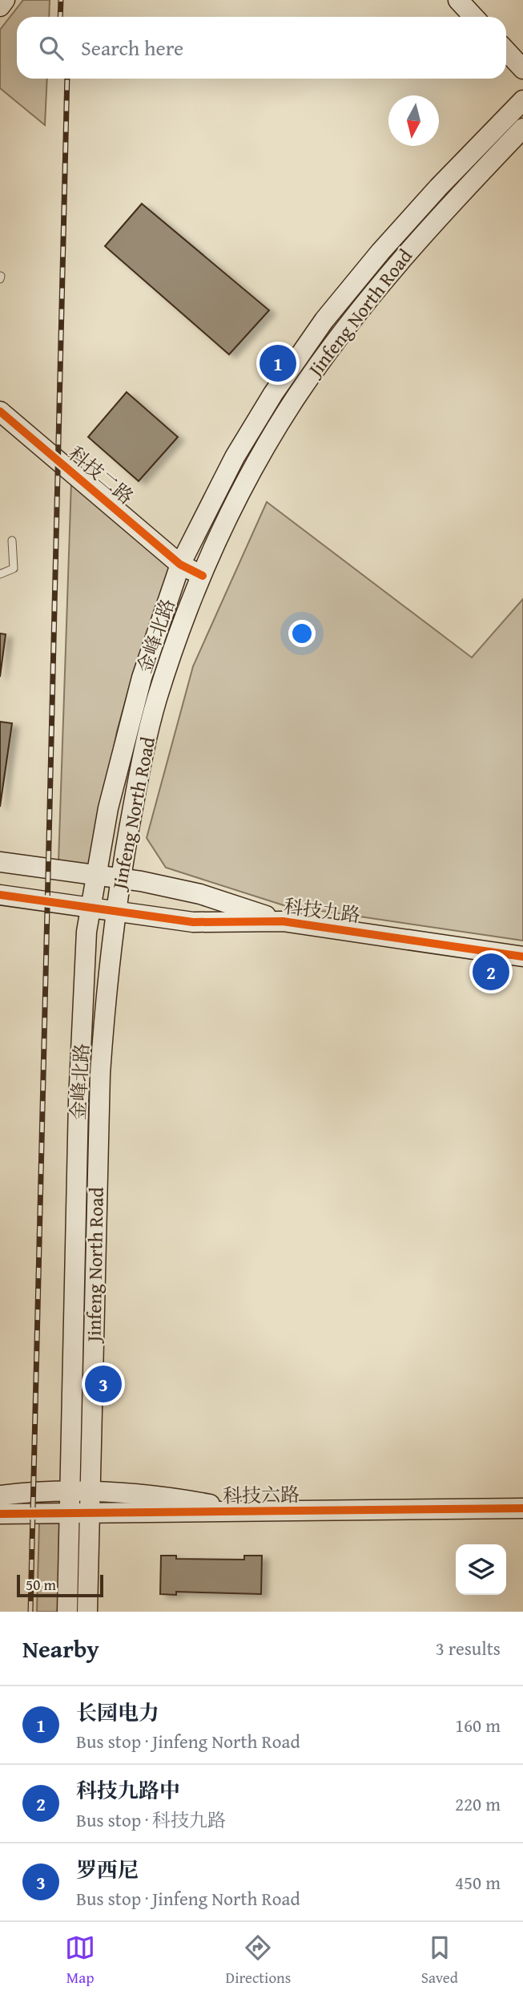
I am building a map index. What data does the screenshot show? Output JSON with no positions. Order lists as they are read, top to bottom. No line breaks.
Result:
{"streets":{"main road":["Jinfeng North Road","科技二路","金峰北路","科技九路","科技六路"]},"crossings":[["Jinfeng North Road","科技二路"],["Jinfeng North Road","金峰北路"],["Jinfeng North Road","科技九路"],["Jinfeng North Road","科技六路"],["科技二路","金峰北路"],["金峰北路","科技九路"],["金峰北路","科技六路"]],"scale_bar":"50 m","north":"bottom","page":{"search":"Search here","pins":["1","2","3"],"scale":"50 m","heading":["Nearby","3 results"],"list":[{"mark":"1","name":"长园电力","note":"Bus stop · Jinfeng North Road","value":"160 m"},{"mark":"2","name":"科技九路中","note":"Bus stop · 科技九路","value":"220 m"},{"mark":"3","name":"罗西尼","note":"Bus stop · Jinfeng North Road","value":"450 m"}],"nav":["Map","Directions","Saved"]}}
